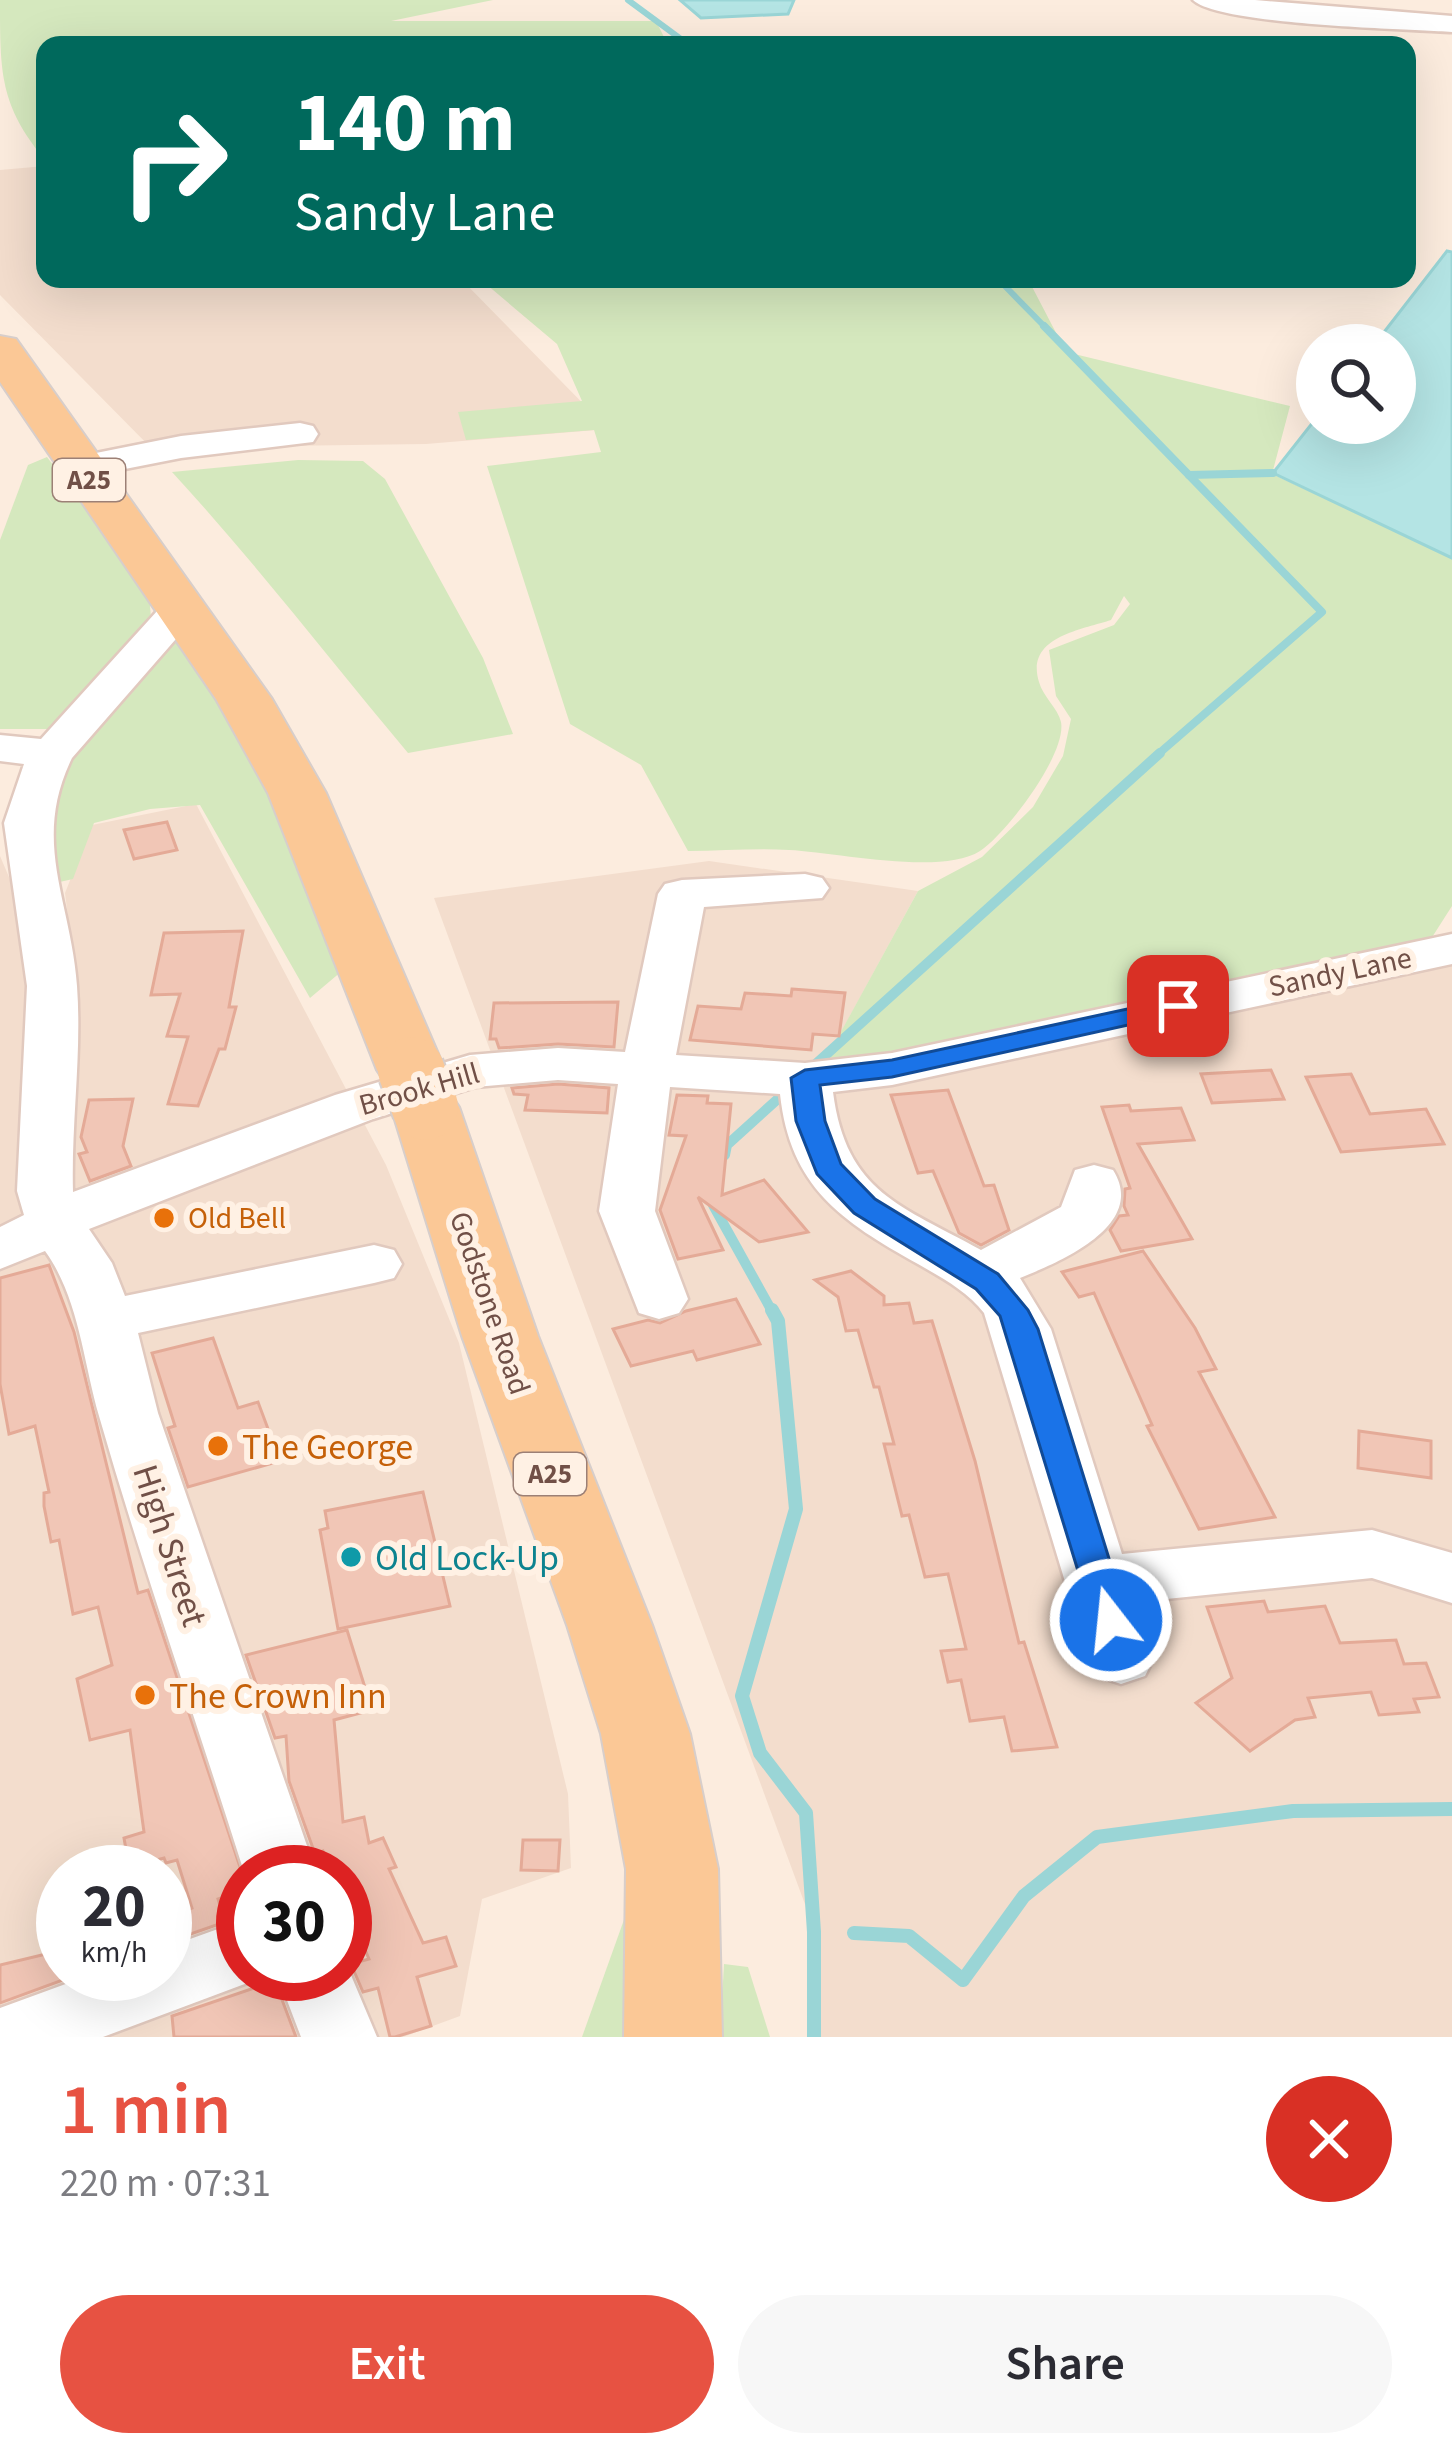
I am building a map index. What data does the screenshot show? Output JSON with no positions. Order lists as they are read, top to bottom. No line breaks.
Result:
{"streets":{"main road":["A25","Godstone Road"],"street":["Sandy Lane","Brook Hill","High Street"]},"crossings":[["Sandy Lane","Brook Hill"],["Brook Hill","High Street"]],"places":["Old Bell","The George","Old Lock-Up","The Crown Inn"],"page":{"turn":["140 m","Sandy Lane"],"speed":"20 km/h","limit":"30","heading":["1 min","220 m · 07:31"],"buttons":["Exit","Share"]}}
